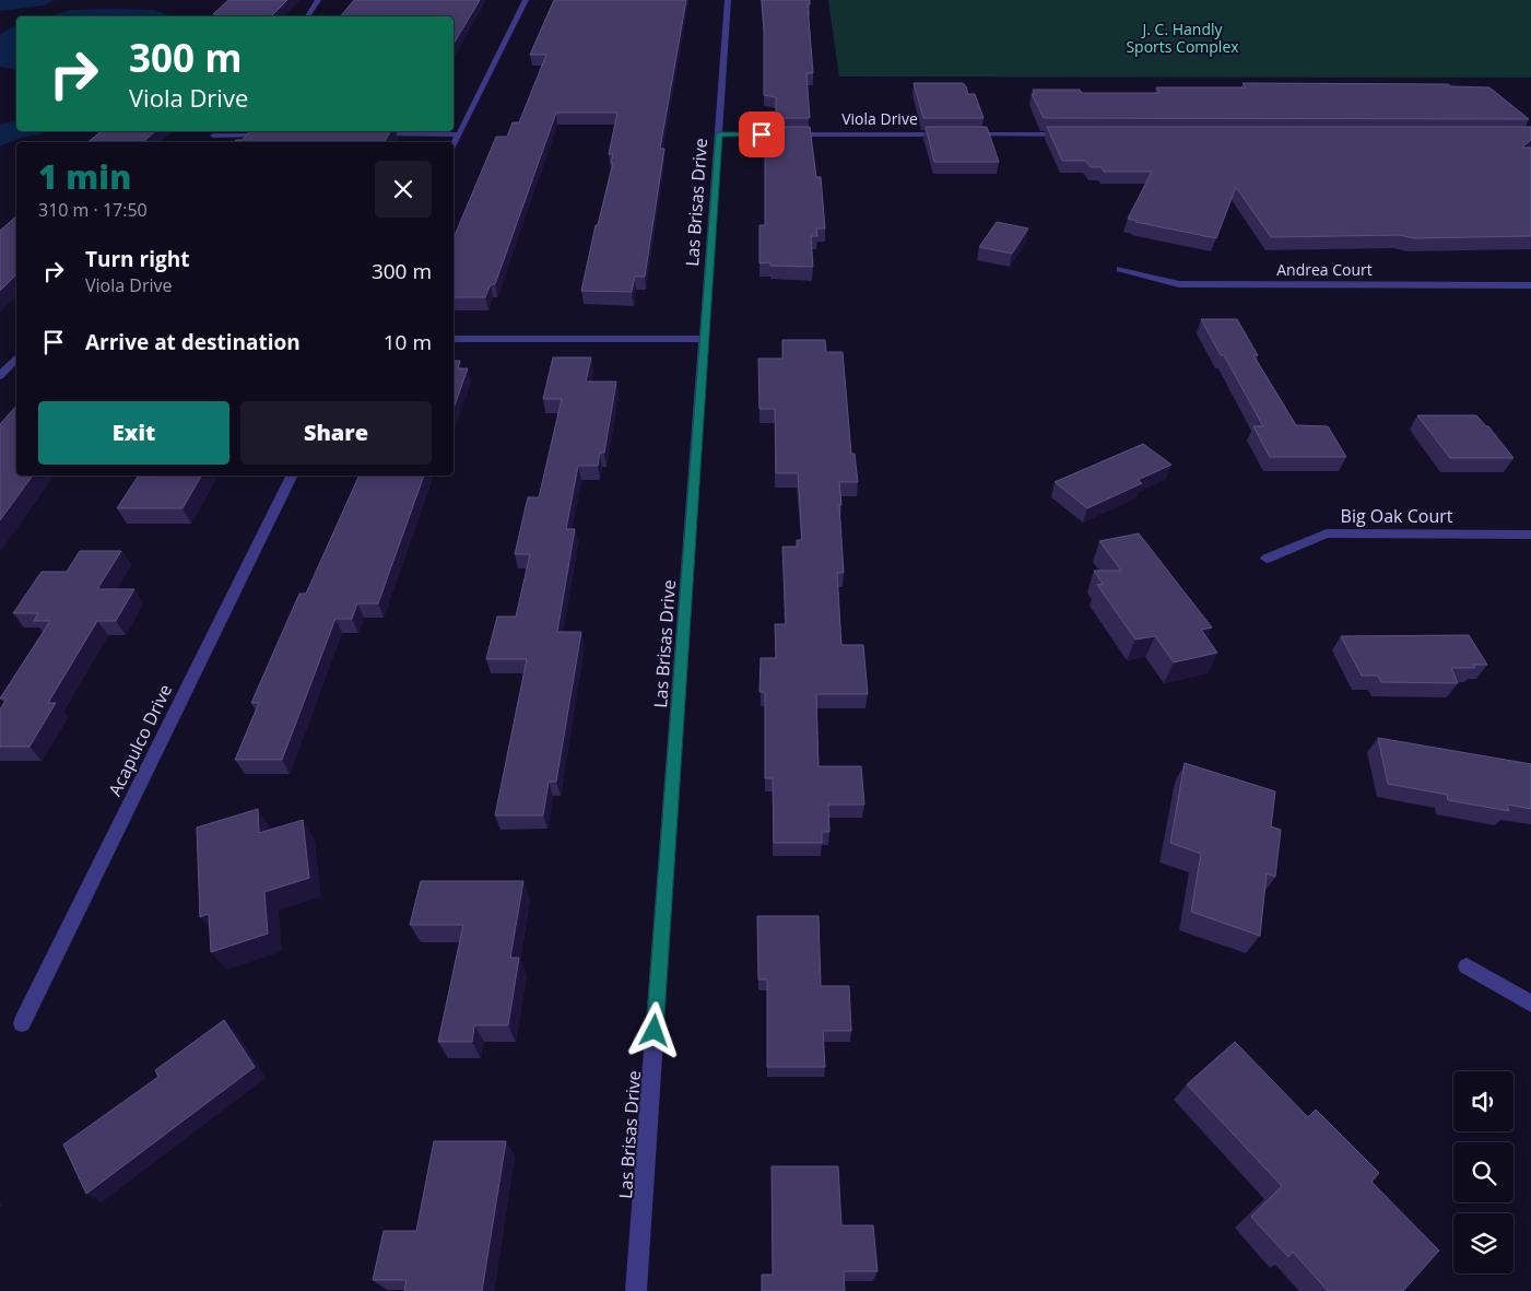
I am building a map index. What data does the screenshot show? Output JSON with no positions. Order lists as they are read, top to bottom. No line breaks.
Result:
{"streets":{"street":["Viola Drive","Las Brisas Drive","Andrea Court","Big Oak Court","Acapulco Drive"]},"crossings":[["Viola Drive","Las Brisas Drive"]],"parks":["J. C. Handly Sports Complex"],"page":{"turn":["300 m","Viola Drive"],"heading":["1 min","310 m · 17:50"],"list":[{"name":"Turn right","note":"Viola Drive","value":"300 m"},{"name":"Arrive at destination","value":"10 m"}],"buttons":["Exit","Share"]}}
